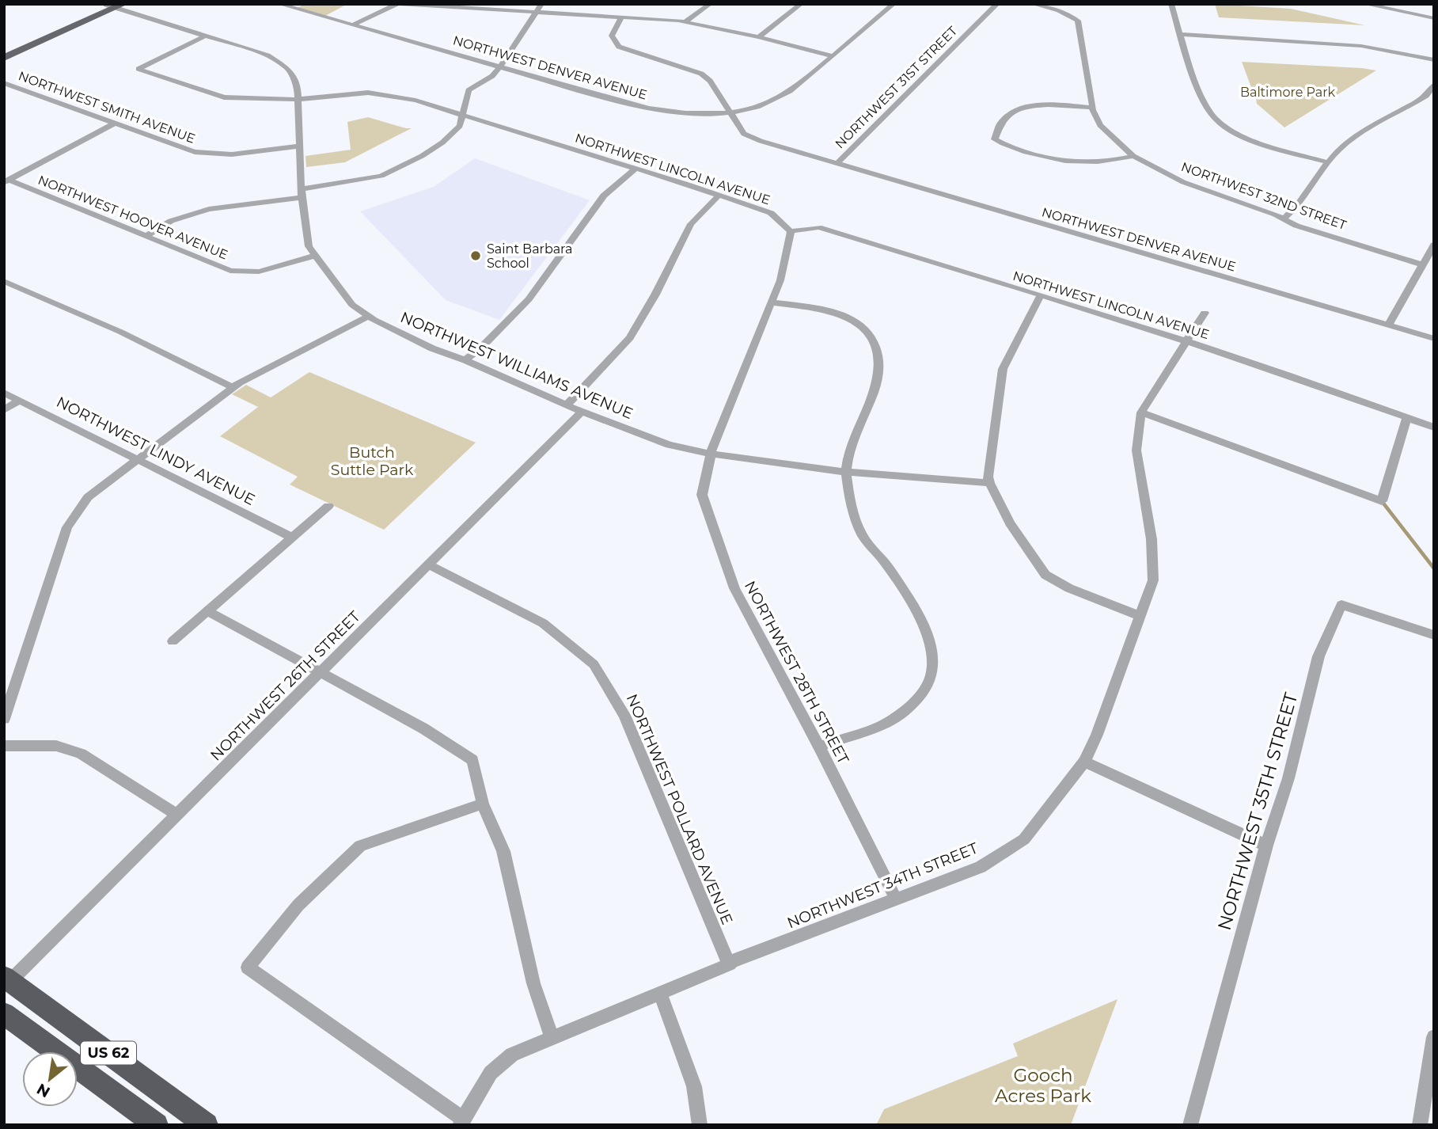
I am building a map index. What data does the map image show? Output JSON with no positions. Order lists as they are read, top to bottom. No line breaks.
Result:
{"streets":{"highway":["US 62"],"street":["NORTHWEST DENVER AVENUE","NORTHWEST 31ST STREET","NORTHWEST SMITH AVENUE","NORTHWEST LINCOLN AVENUE","NORTHWEST 32ND STREET","NORTHWEST HOOVER AVENUE","NORTHWEST WILLIAMS AVENUE","NORTHWEST LINDY AVENUE","NORTHWEST 28TH STREET","NORTHWEST 26TH STREET","NORTHWEST POLLARD AVENUE","NORTHWEST 35TH STREET","NORTHWEST 34TH STREET"]},"crossings":[["NORTHWEST DENVER AVENUE","NORTHWEST 31ST STREET"],["NORTHWEST SMITH AVENUE","NORTHWEST WILLIAMS AVENUE"],["NORTHWEST LINCOLN AVENUE","NORTHWEST WILLIAMS AVENUE"],["NORTHWEST LINCOLN AVENUE","NORTHWEST 28TH STREET"],["NORTHWEST LINCOLN AVENUE","NORTHWEST 34TH STREET"],["NORTHWEST HOOVER AVENUE","NORTHWEST WILLIAMS AVENUE"],["NORTHWEST WILLIAMS AVENUE","NORTHWEST 28TH STREET"],["NORTHWEST WILLIAMS AVENUE","NORTHWEST 26TH STREET"],["NORTHWEST 28TH STREET","NORTHWEST 34TH STREET"],["NORTHWEST 26TH STREET","NORTHWEST POLLARD AVENUE"],["NORTHWEST 26TH STREET","US 62"],["NORTHWEST POLLARD AVENUE","NORTHWEST 34TH STREET"]],"parks":["Baltimore Park","Butch Suttle Park","Gooch Acres Park"],"places":["Saint Barbara School"],"north":"bottom left"}
